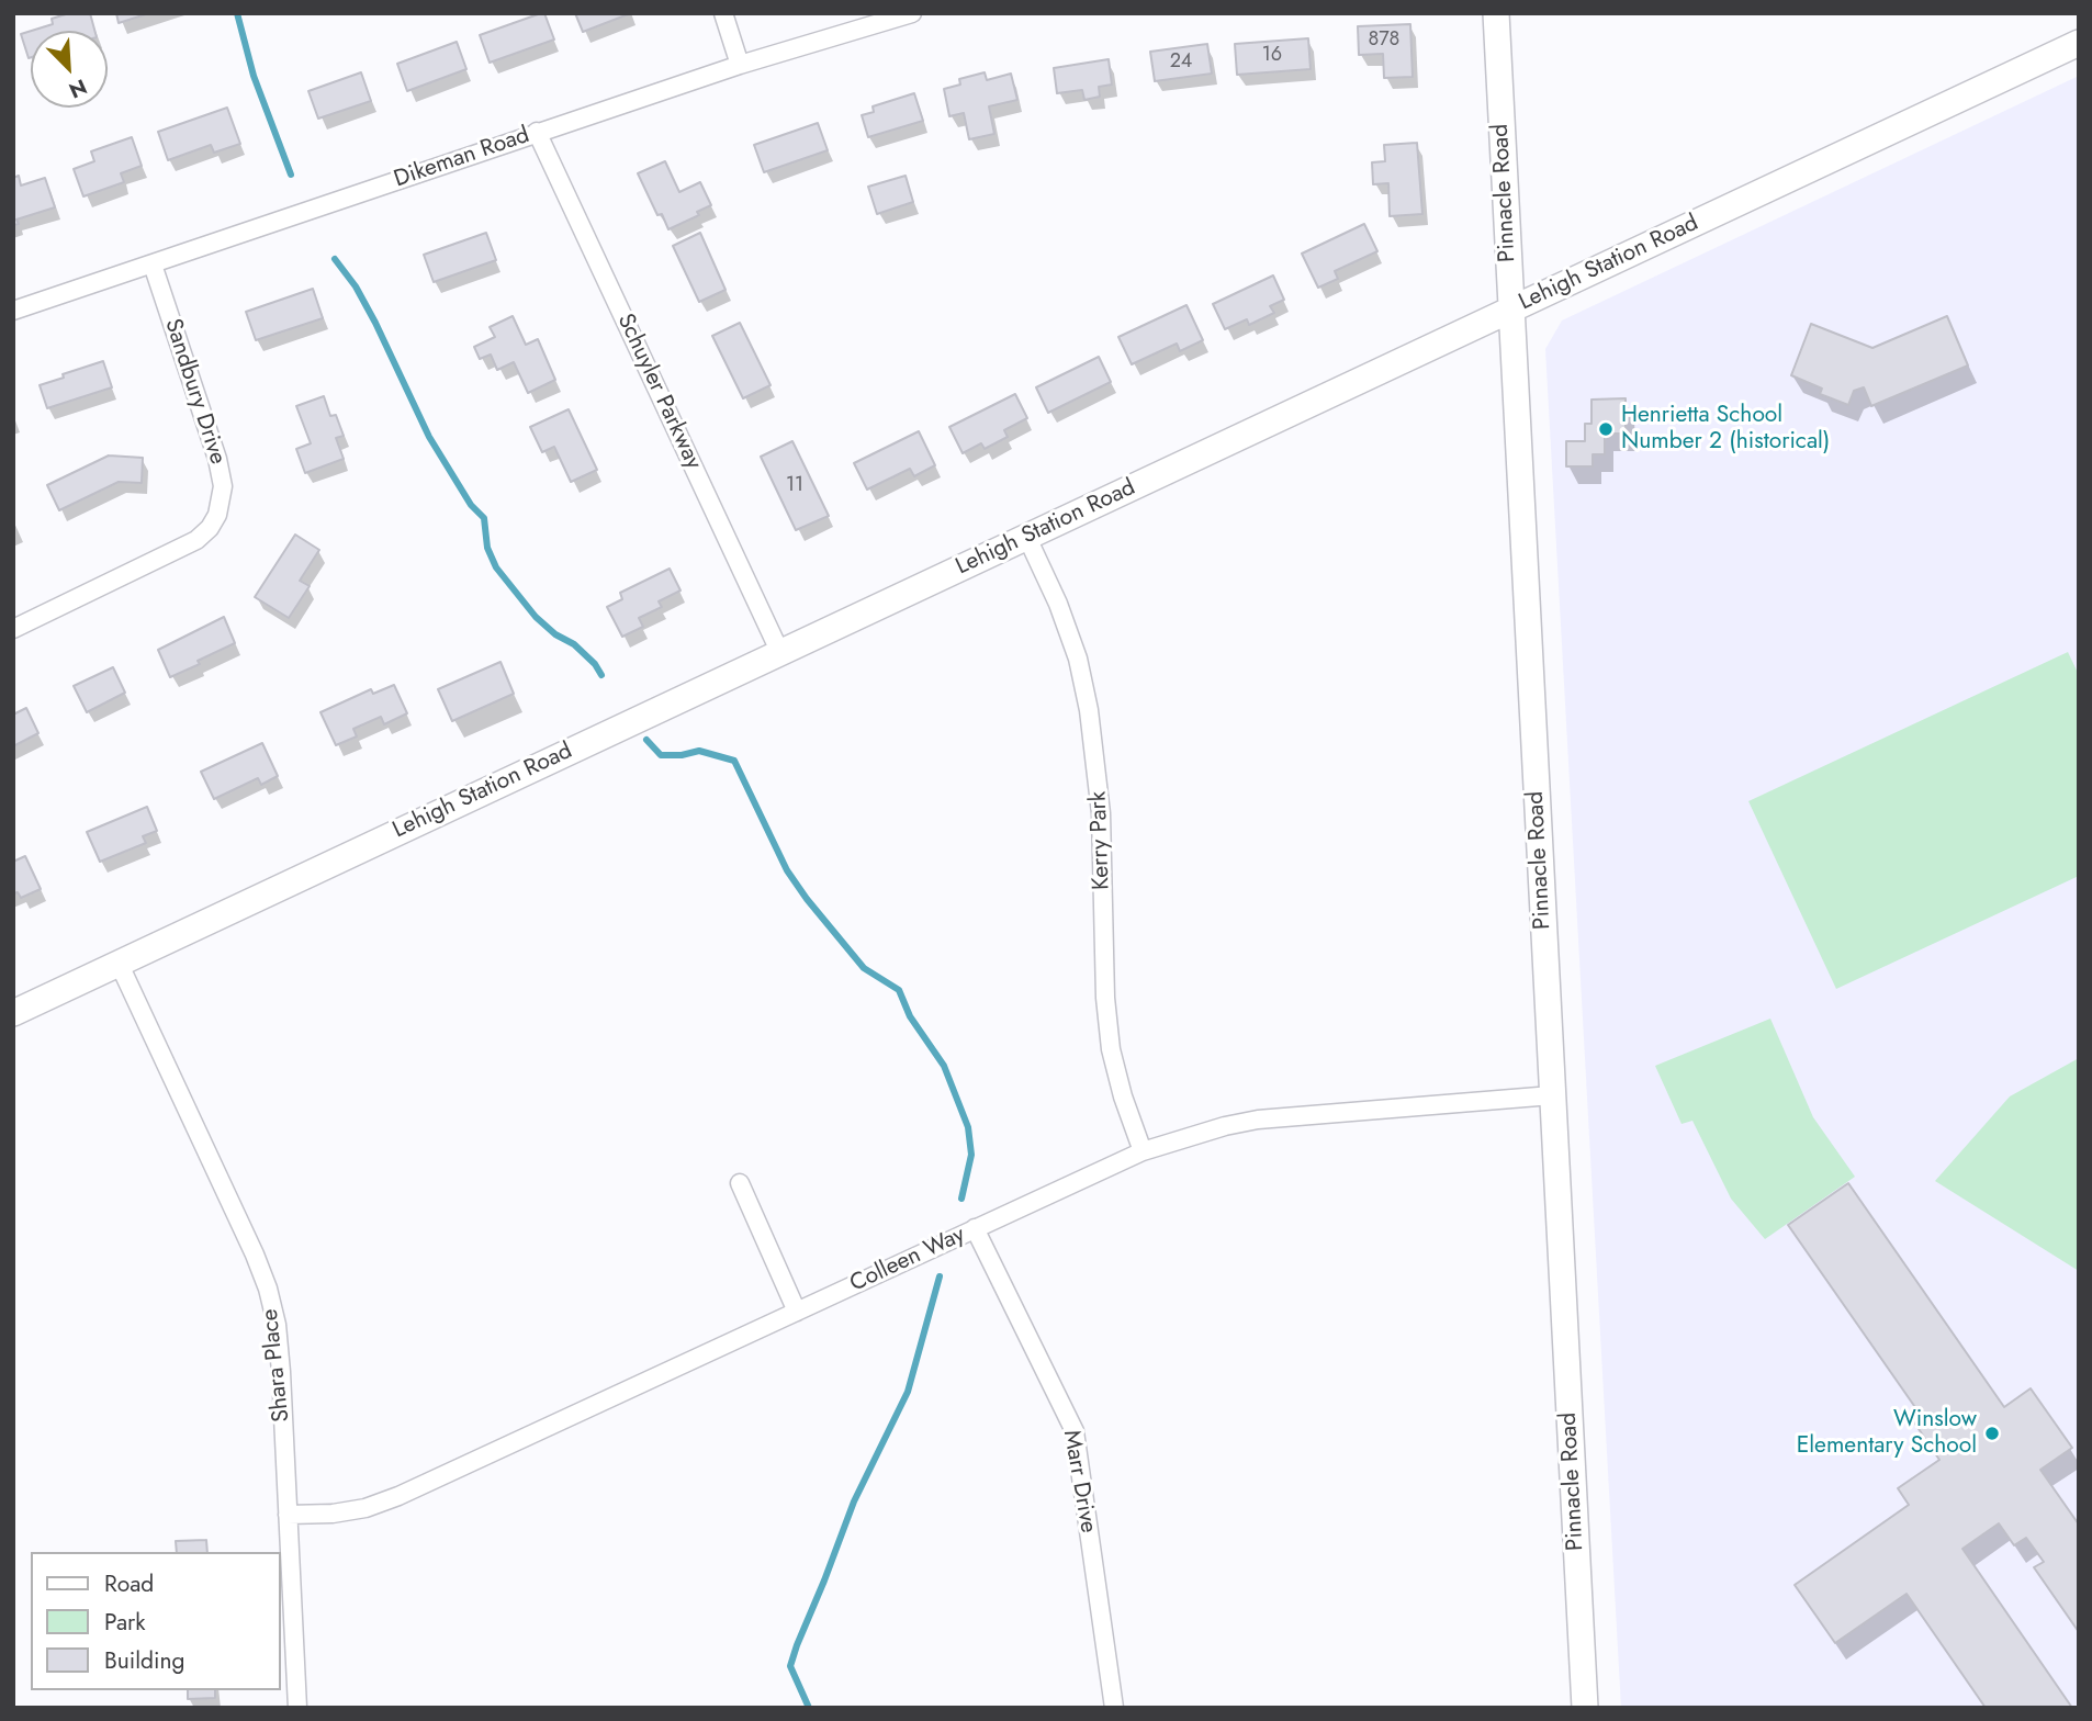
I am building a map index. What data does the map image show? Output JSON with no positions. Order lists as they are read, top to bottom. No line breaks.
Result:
{"streets":{"main road":["Pinnacle Road","Lehigh Station Road"],"street":["Dikeman Road","Sandbury Drive","Schuyler Parkway","Kerry Park","Colleen Way","Shara Place","Marr Drive"]},"crossings":[["Dikeman Road","Sandbury Drive"],["Dikeman Road","Schuyler Parkway"],["Pinnacle Road","Lehigh Station Road"],["Pinnacle Road","Colleen Way"],["Lehigh Station Road","Schuyler Parkway"],["Lehigh Station Road","Kerry Park"],["Lehigh Station Road","Shara Place"],["Kerry Park","Colleen Way"],["Colleen Way","Shara Place"],["Colleen Way","Marr Drive"]],"places":["Henrietta School Number 2 (historical)","Winslow Elementary School"],"house_numbers":["878","16","24","11"],"legend":["Road","Park","Building"],"north":"bottom right"}
